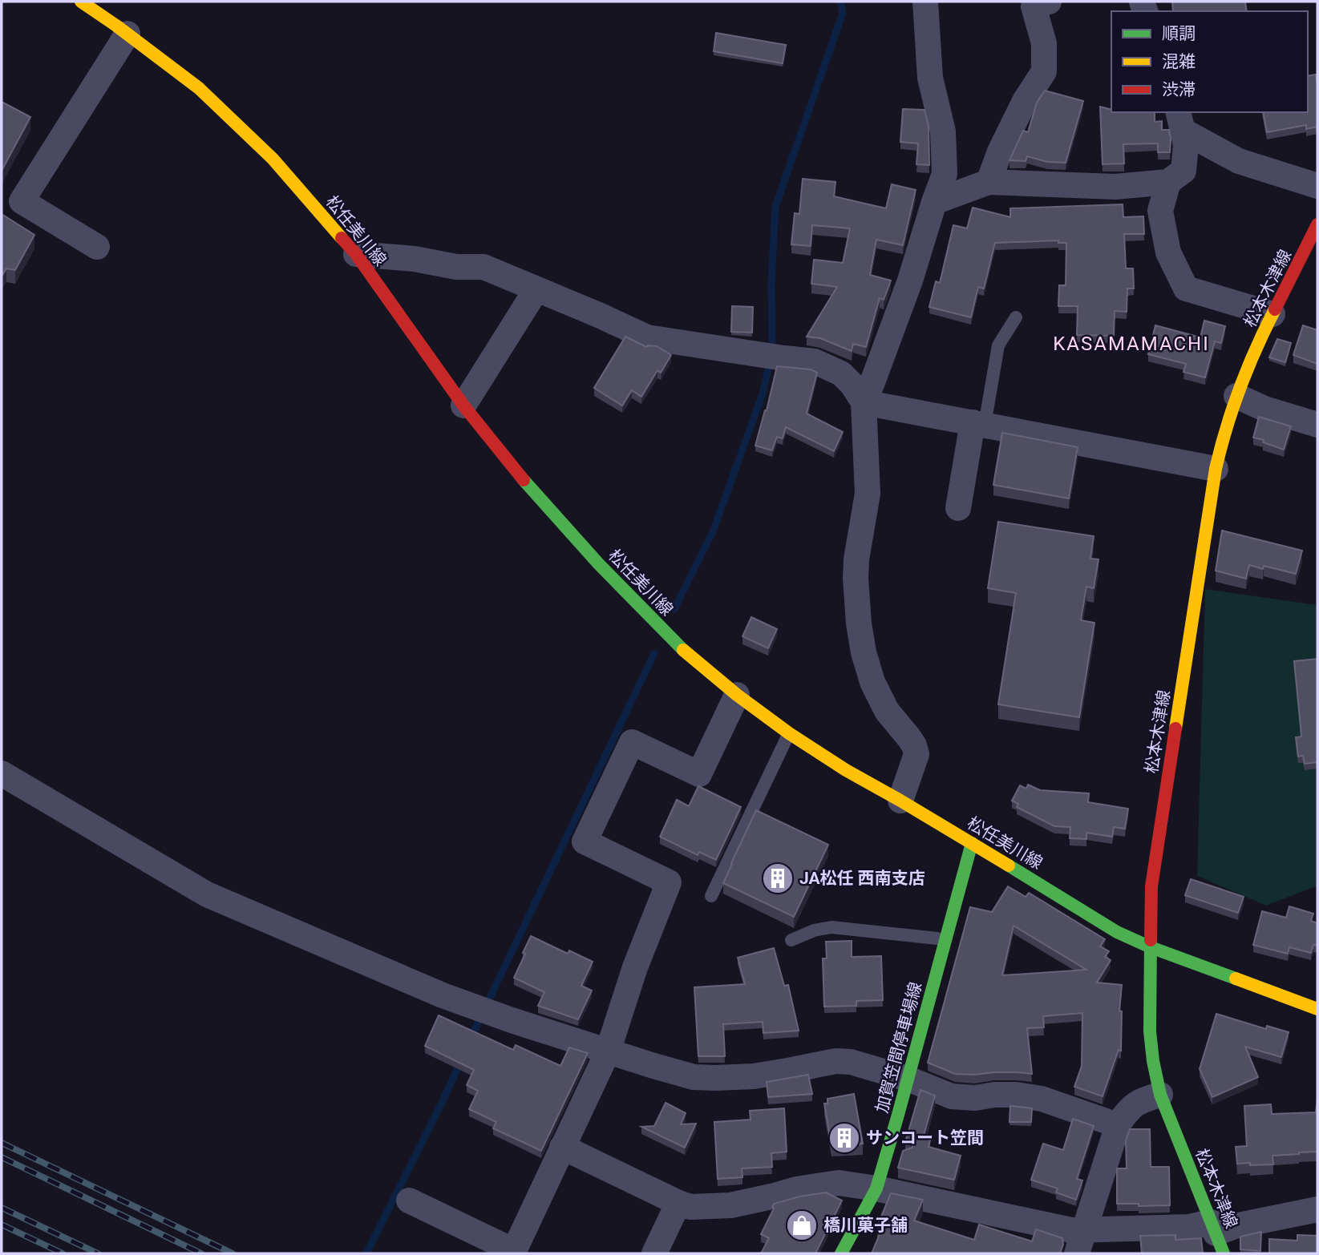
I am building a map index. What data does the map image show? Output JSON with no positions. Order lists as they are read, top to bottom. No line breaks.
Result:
{"streets":{"main road":["松任美川線","松本木津線","加賀笠間停車場線"]},"crossings":[["松任美川線","松本木津線"],["松任美川線","加賀笠間停車場線"]],"districts":["KASAMAMACHI"],"places":{"building":["JA松任 西南支店","サンコート笠間"],"shop":["橋川菓子舗"]},"legend":["順調","混雑","渋滞"]}
